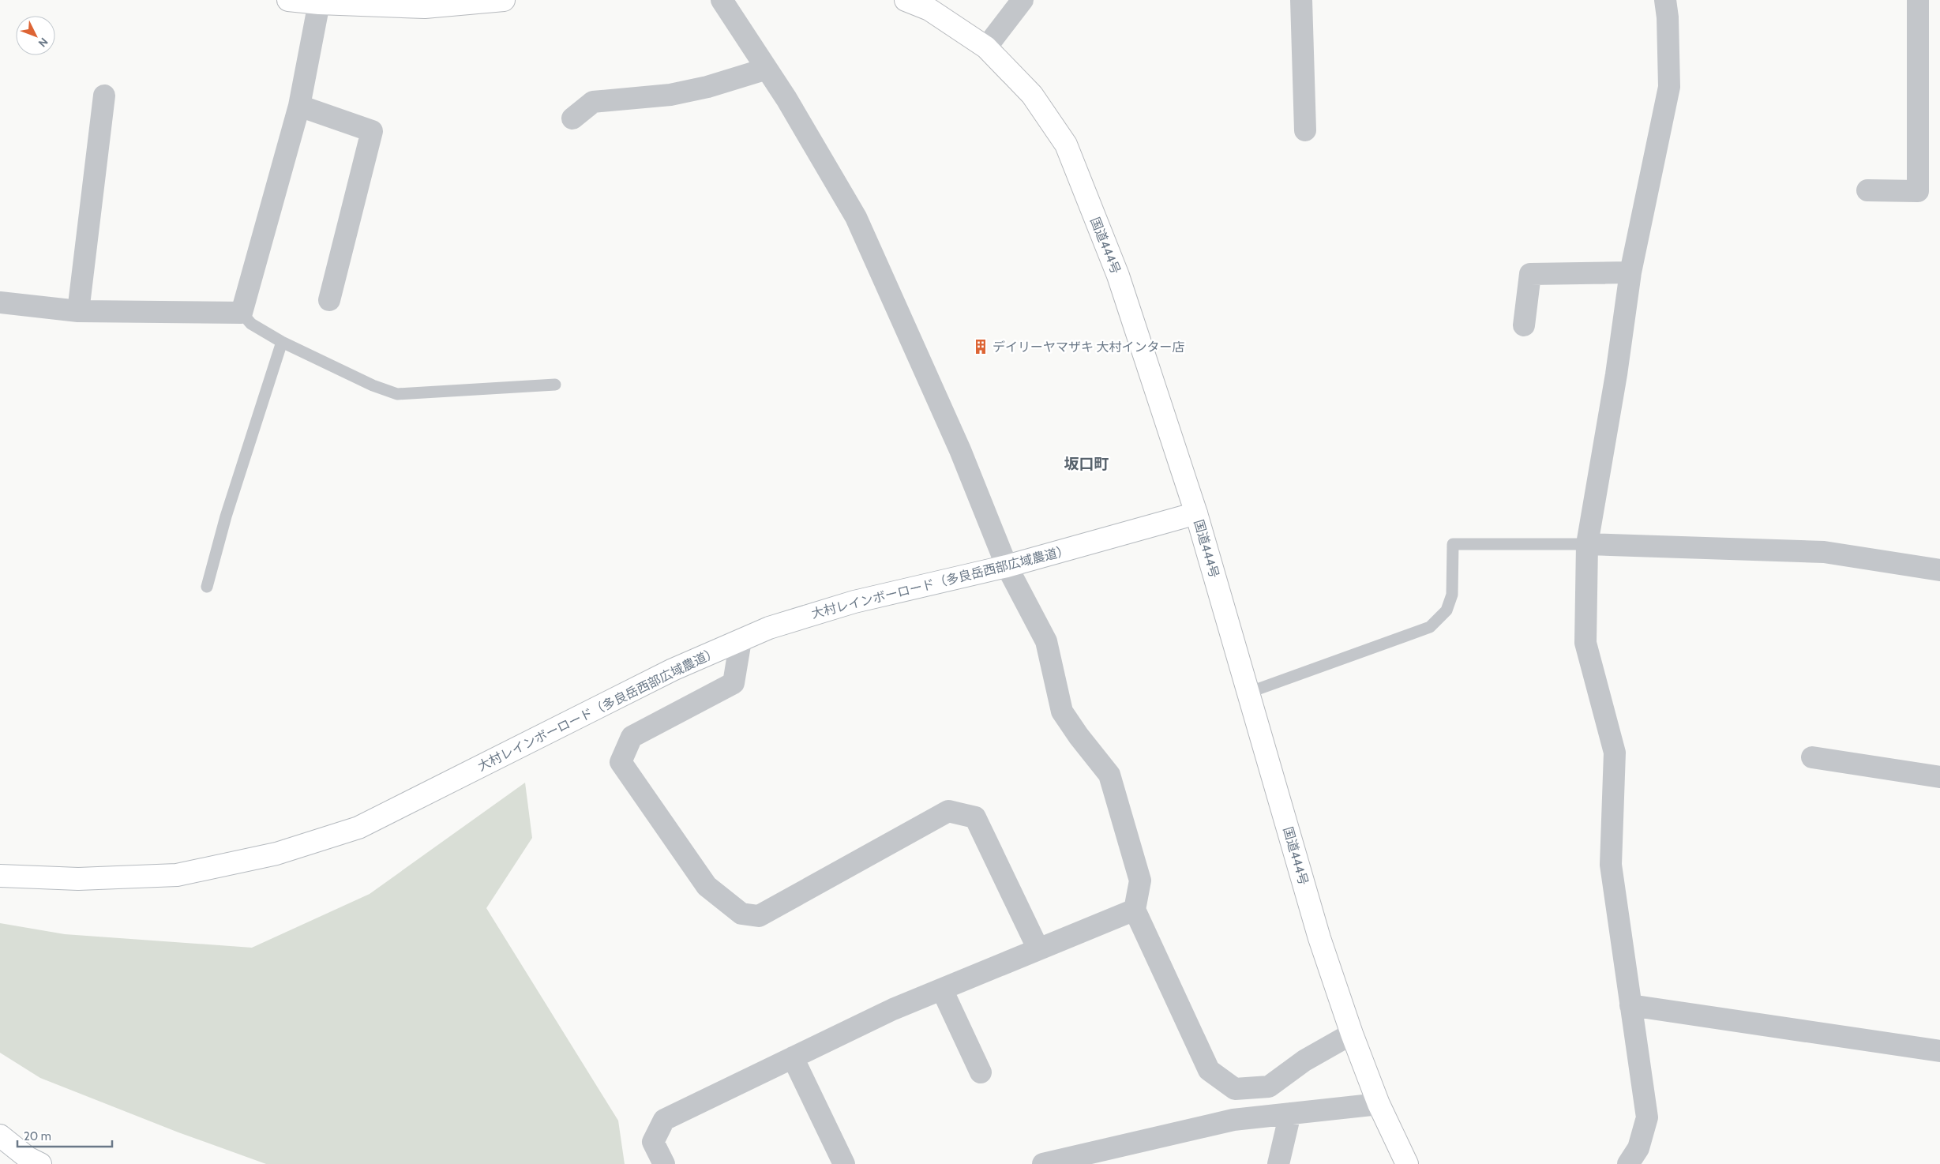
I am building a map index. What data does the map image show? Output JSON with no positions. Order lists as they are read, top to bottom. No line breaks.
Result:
{"streets":{"main road":["国道444号","大村レインボーロード（多良岳西部広域農道）"]},"crossings":[["国道444号","大村レインボーロード（多良岳西部広域農道）"]],"districts":["坂口町"],"places":{"building":["デイリーヤマザキ 大村インター店"]},"scale_bar":"20 m","north":"bottom right"}
